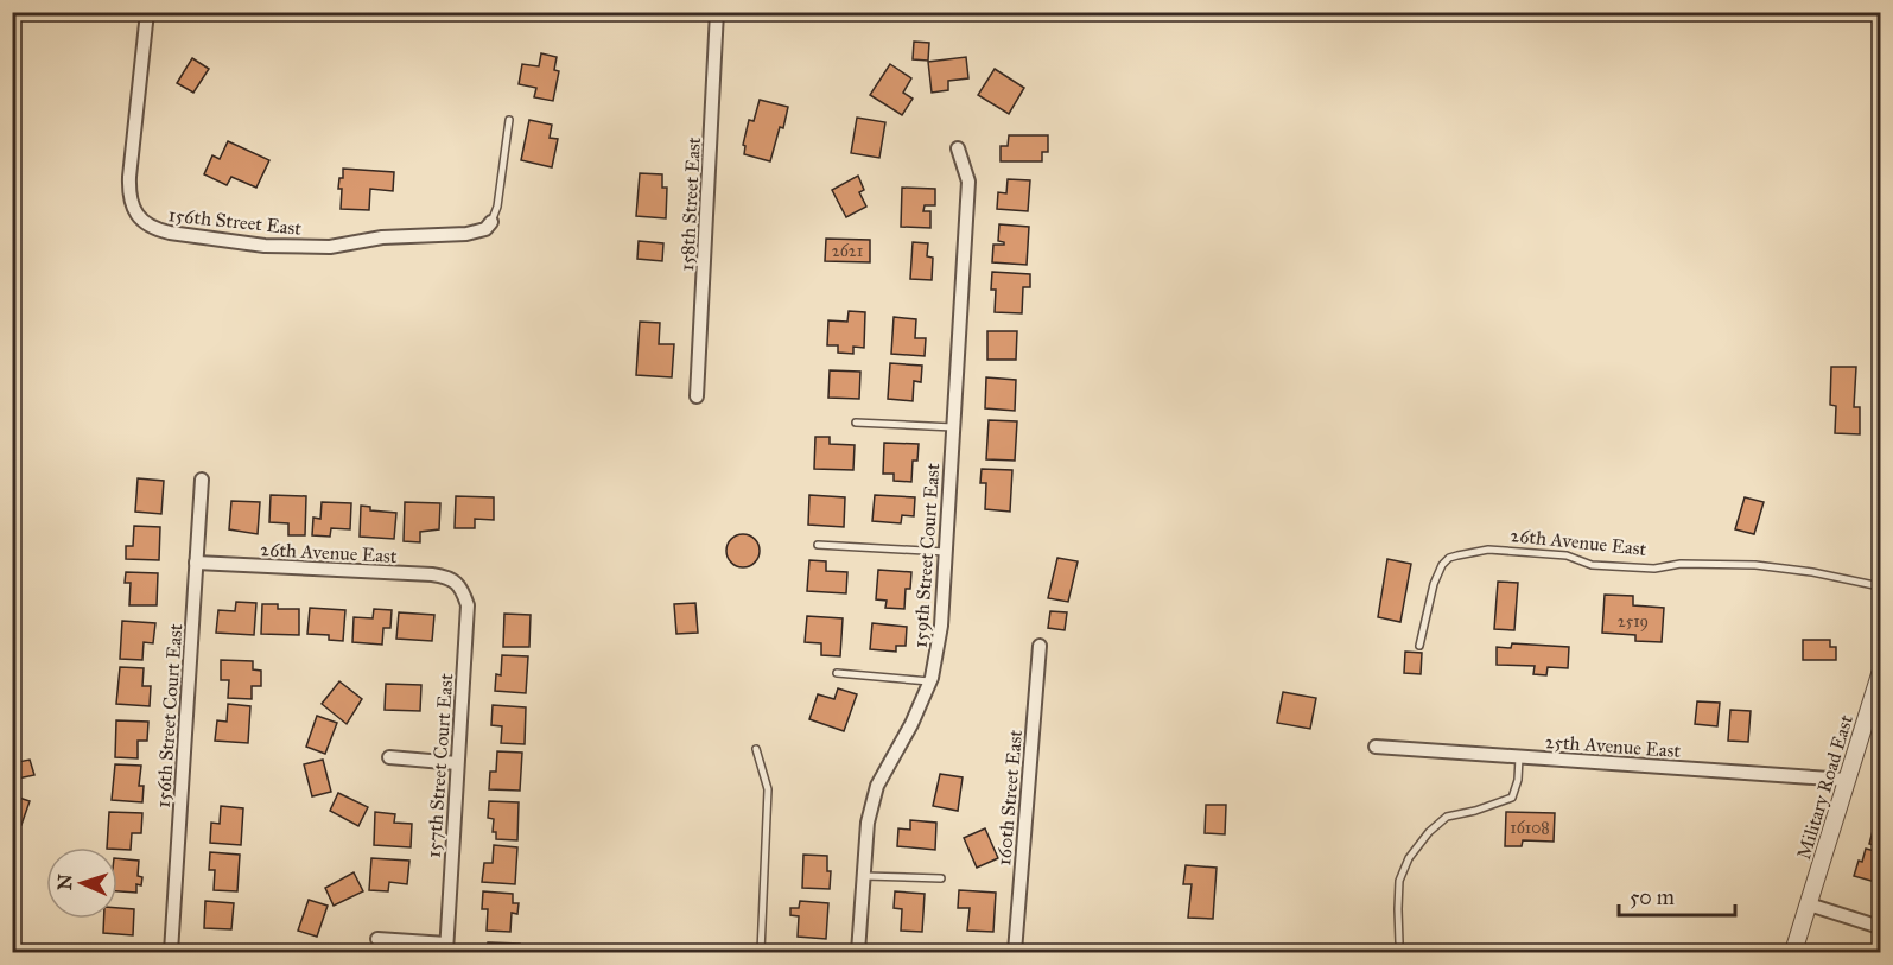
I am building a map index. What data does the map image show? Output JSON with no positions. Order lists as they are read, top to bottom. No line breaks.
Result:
{"streets":{"street":["158th Street East","156th Street East","26th Avenue East","159th Street Court East","156th Street Court East","25th Avenue East","157th Street Court East","Military Road East","160th Street East"]},"crossings":[["26th Avenue East","156th Street Court East"],["26th Avenue East","157th Street Court East"],["25th Avenue East","Military Road East"]],"house_numbers":["2621","2519","16108"],"scale_bar":"50 m","north":"left"}
